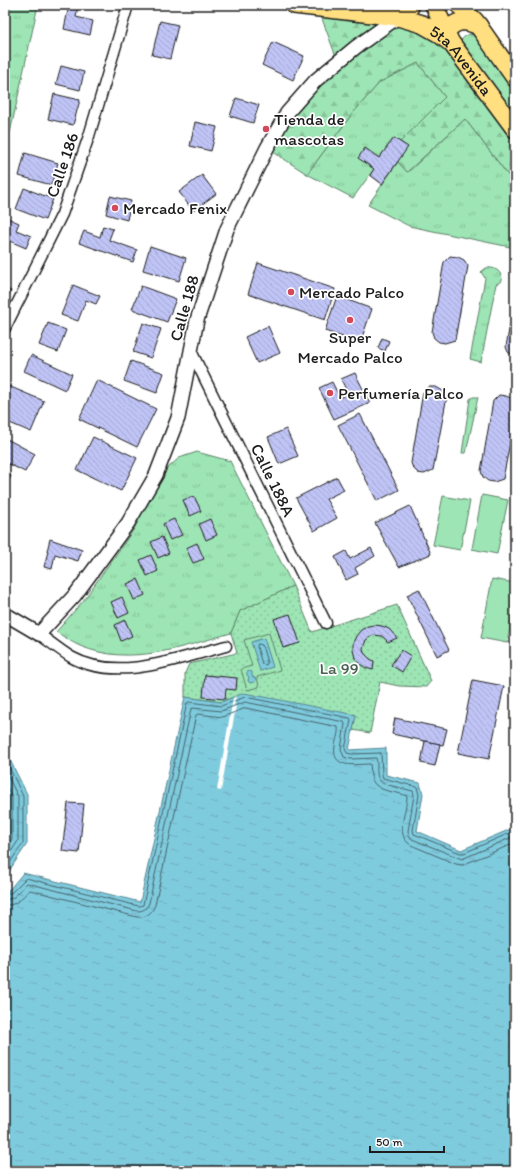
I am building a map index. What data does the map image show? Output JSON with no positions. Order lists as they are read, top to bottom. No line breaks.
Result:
{"streets":{"highway":["5ta Avenida"],"street":["Calle 186","Calle 188","Calle 188A"]},"crossings":[["5ta Avenida","Calle 188"],["Calle 188","Calle 188A"]],"parks":["La 99"],"places":["Tienda de mascotas","Mercado Fenix","Mercado Palco","Super Mercado Palco","Perfumería Palco"],"scale_bar":"50 m"}
